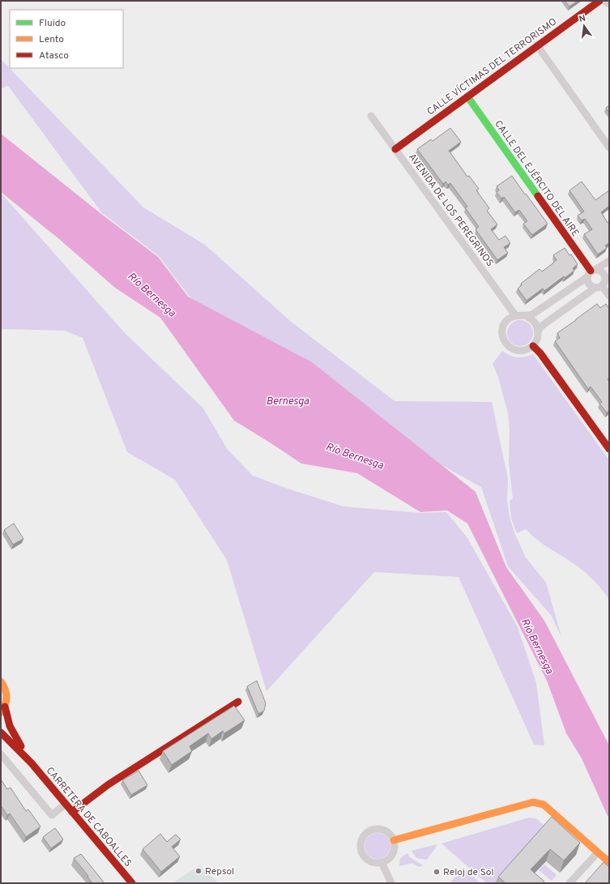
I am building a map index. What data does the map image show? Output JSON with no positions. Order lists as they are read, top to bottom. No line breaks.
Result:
{"streets":{"street":["CALLE VÍCTIMAS DEL TERRORISMO","CALLE DEL EJÉRCITO DEL AIRE","AVENIDA DE LOS PEREGRINOS","CARRETERA DE CABOALLES"]},"crossings":[["CALLE VÍCTIMAS DEL TERRORISMO","CALLE DEL EJÉRCITO DEL AIRE"],["CALLE VÍCTIMAS DEL TERRORISMO","AVENIDA DE LOS PEREGRINOS"]],"water":["Río Bernesga","Bernesga"],"places":["Repsol","Reloj de Sol"],"legend":["Fluido","Lento","Atasco"],"north":"top"}
